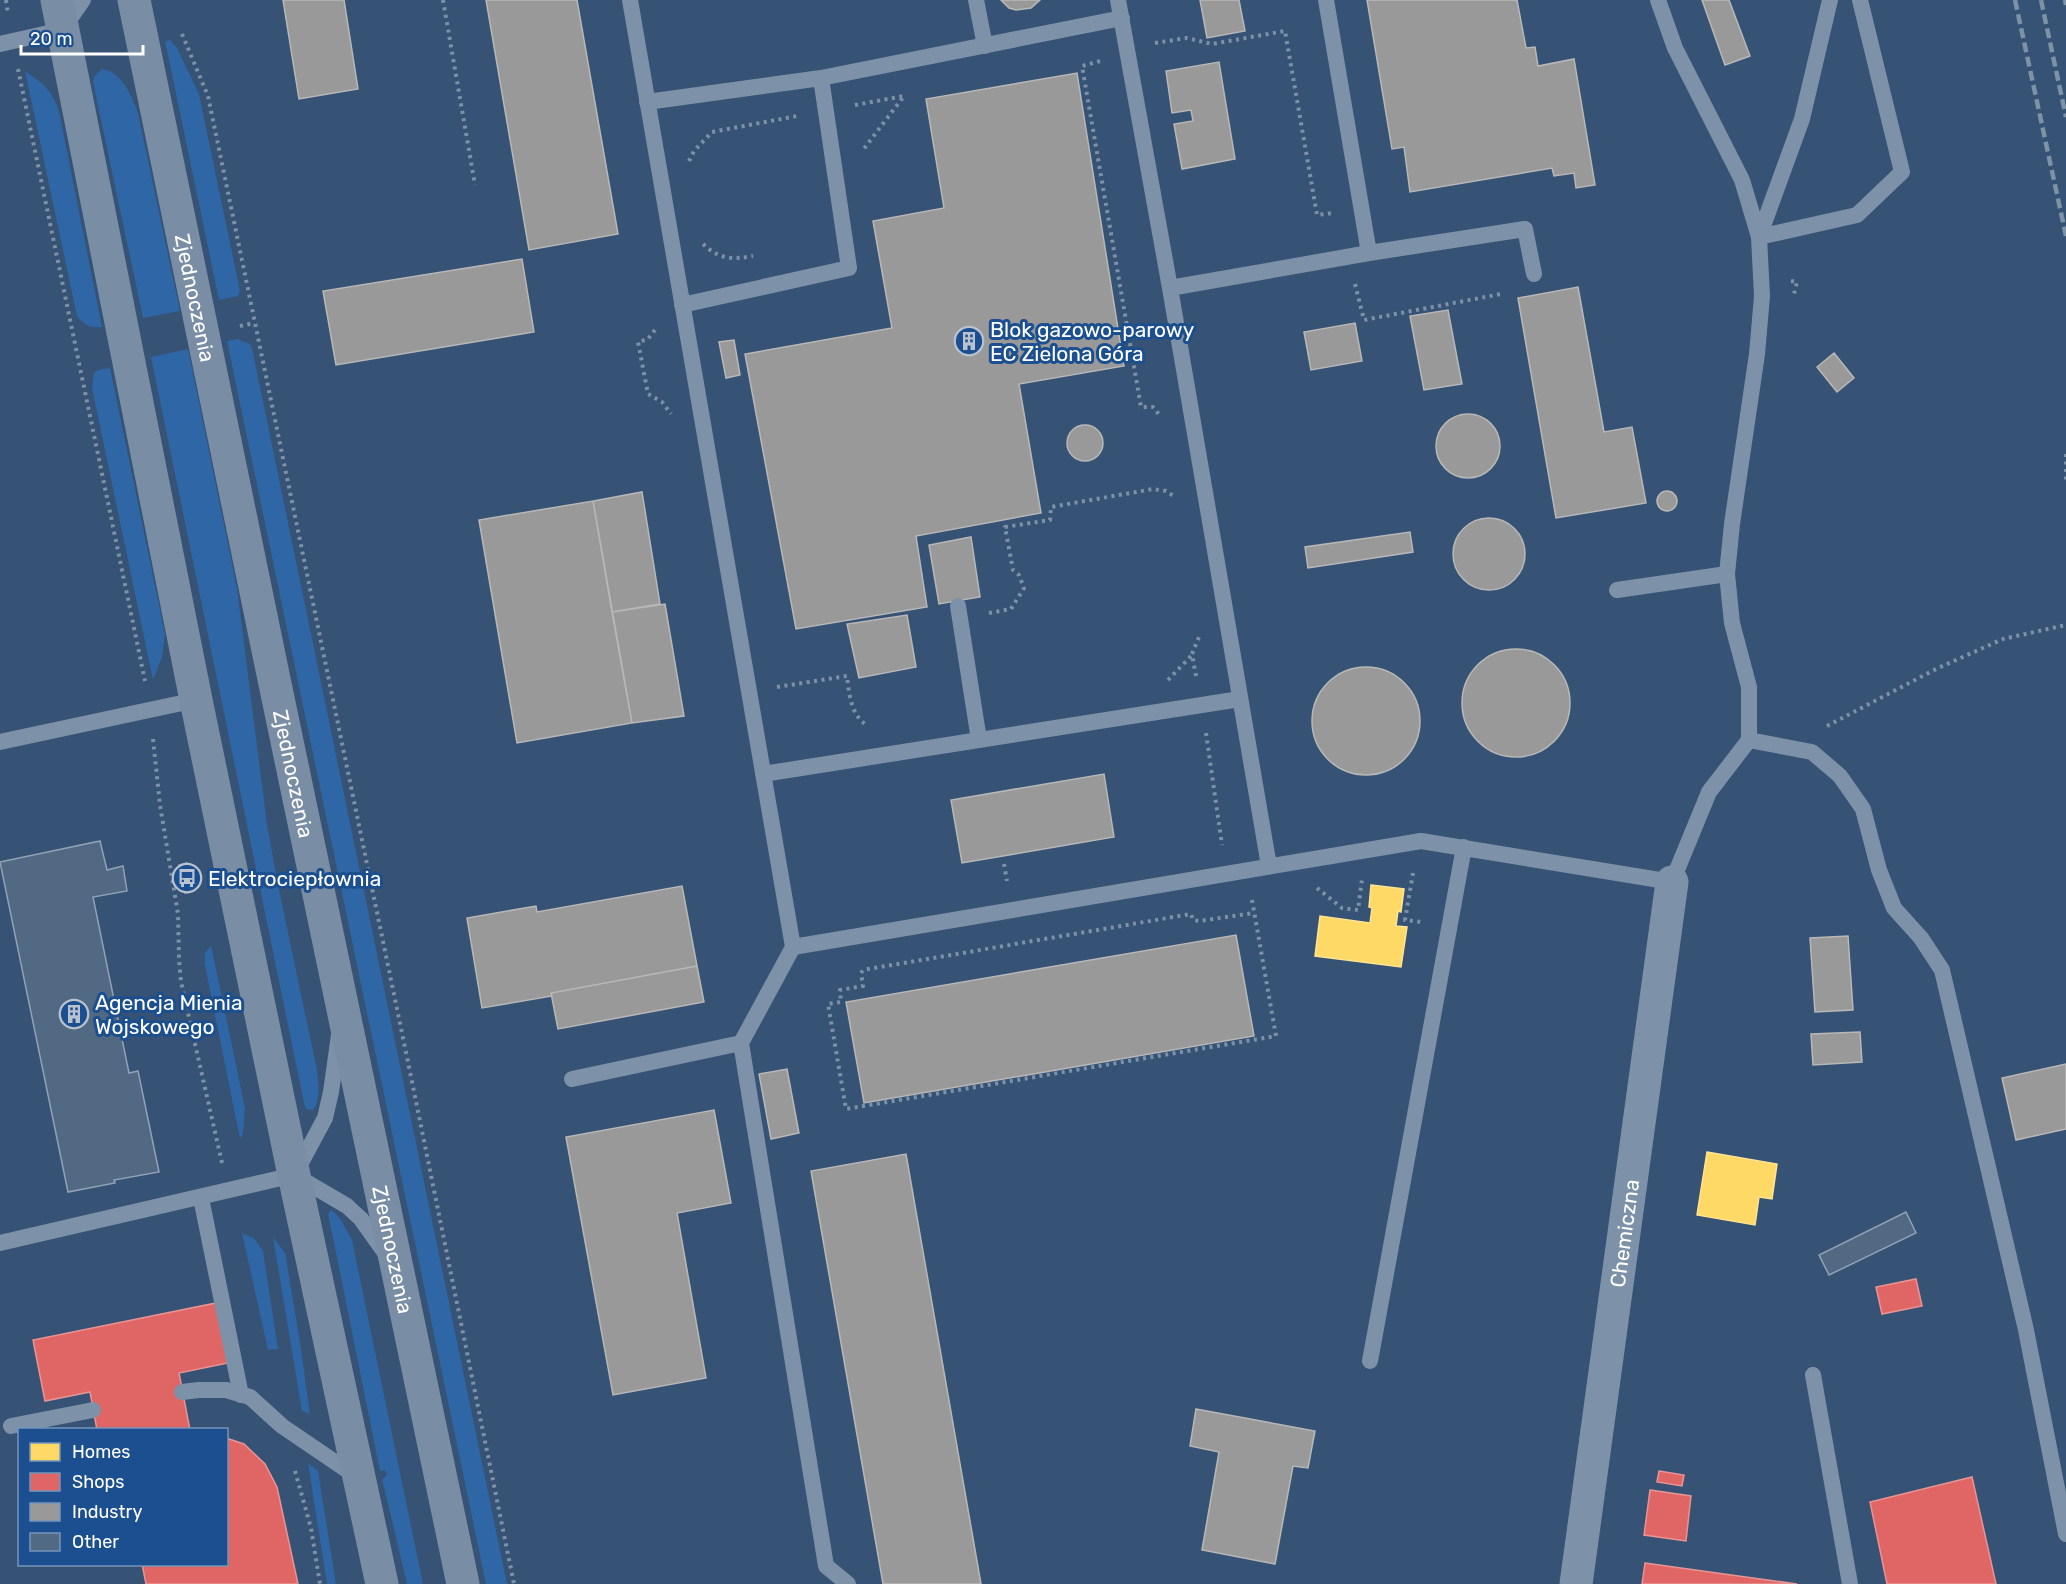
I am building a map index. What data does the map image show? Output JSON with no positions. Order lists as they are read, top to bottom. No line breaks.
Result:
{"streets":{"main road":["Zjednoczenia"],"street":["Chemiczna"]},"places":{"building":["Blok gazowo-parowy EC Zielona Góra","Agencja Mienia Wojskowego"],"bus stop":["Elektrociepłownia"]},"legend":["Homes","Shops","Industry","Other"],"scale_bar":"20 m"}
